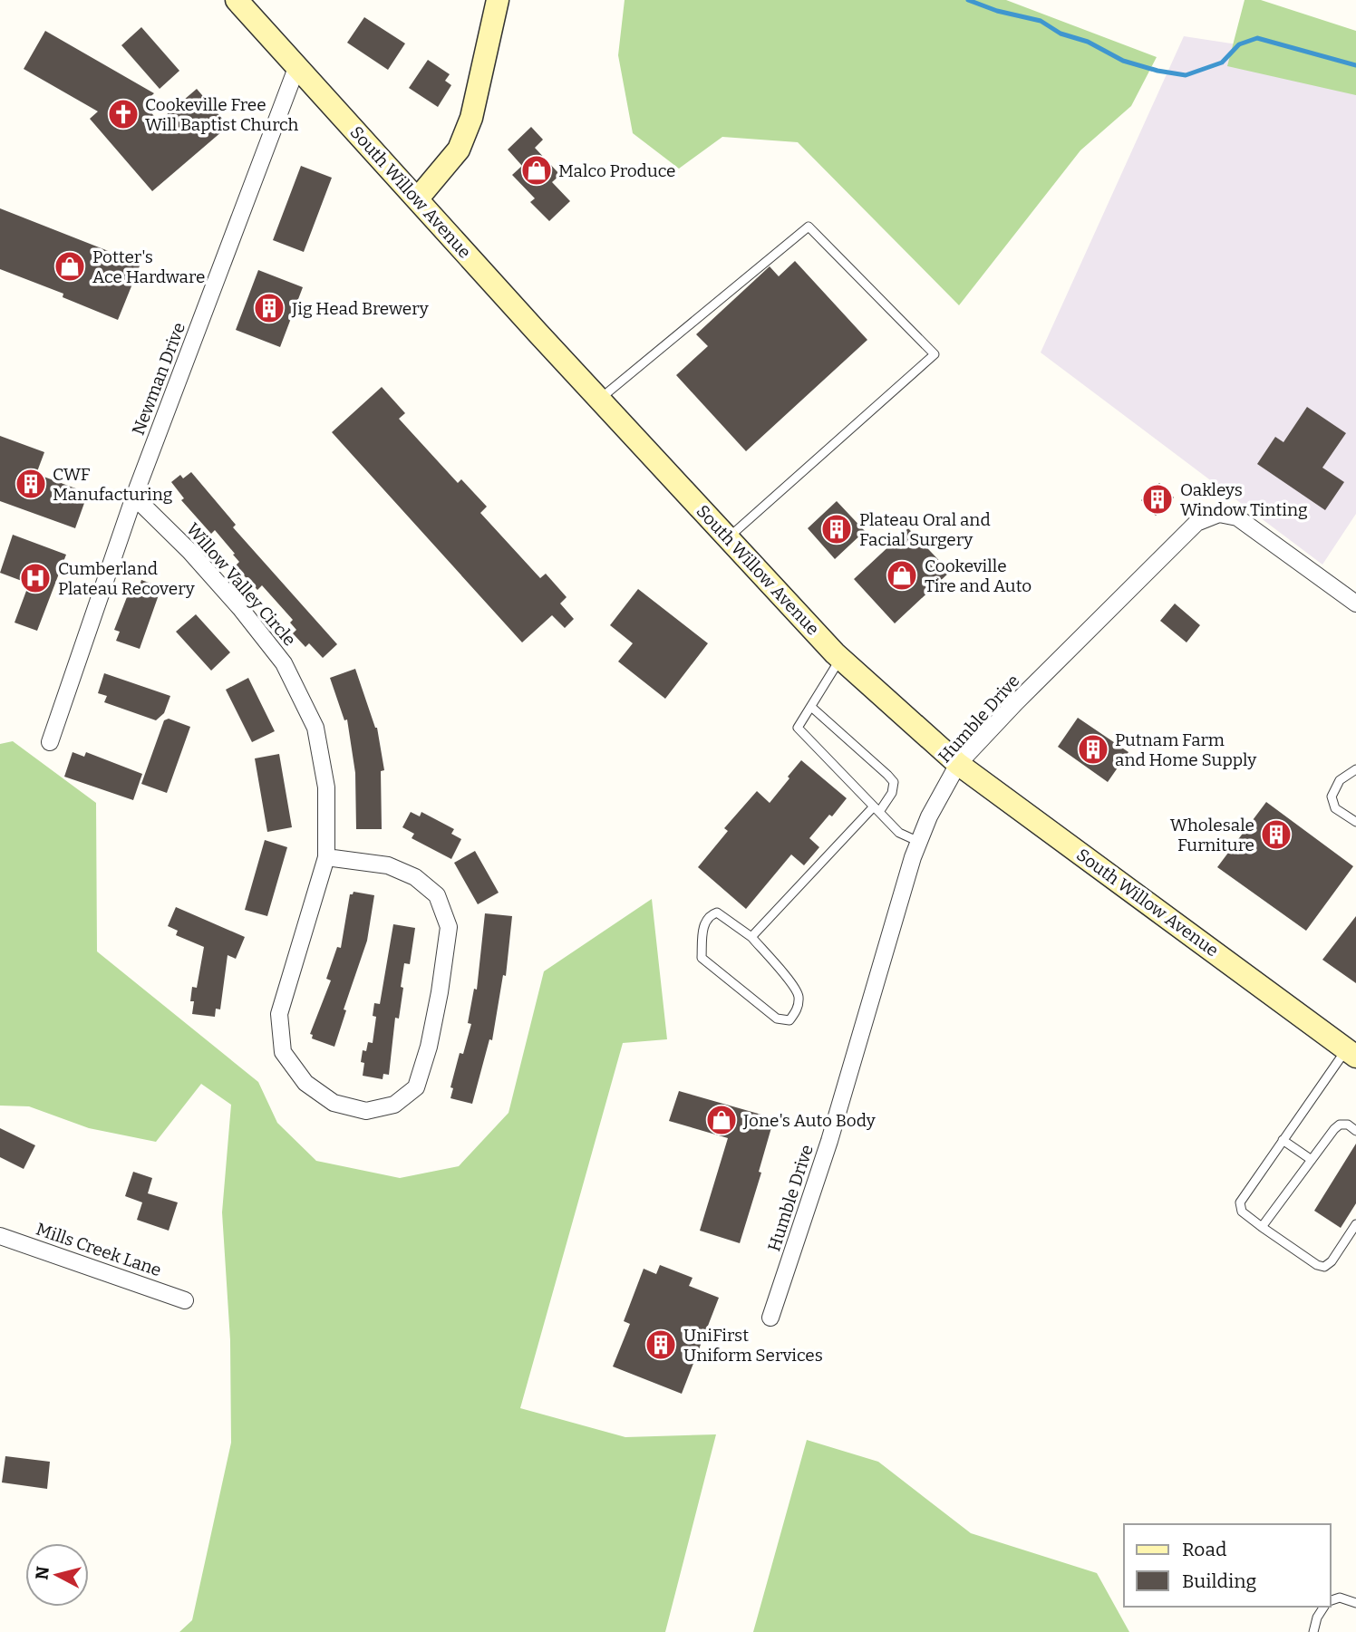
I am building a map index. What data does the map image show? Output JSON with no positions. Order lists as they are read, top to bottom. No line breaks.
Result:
{"streets":{"main road":["South Willow Avenue"],"street":["Newman Drive","Willow Valley Circle","Humble Drive","Mills Creek Lane"]},"crossings":[["South Willow Avenue","Newman Drive"],["South Willow Avenue","Humble Drive"],["Newman Drive","Willow Valley Circle"]],"places":{"church":["Cookeville Free Will Baptist Church"],"shop":["Malco Produce","Potter's Ace Hardware","Cookeville Tire and Auto","Jone's Auto Body"],"building":["Jig Head Brewery","CWF Manufacturing","Oakleys Window Tinting","Plateau Oral and Facial Surgery","Putnam Farm and Home Supply","Wholesale Furniture","UniFirst Uniform Services"],"hospital":["Cumberland Plateau Recovery"]},"legend":["Road","Building"],"north":"left"}
